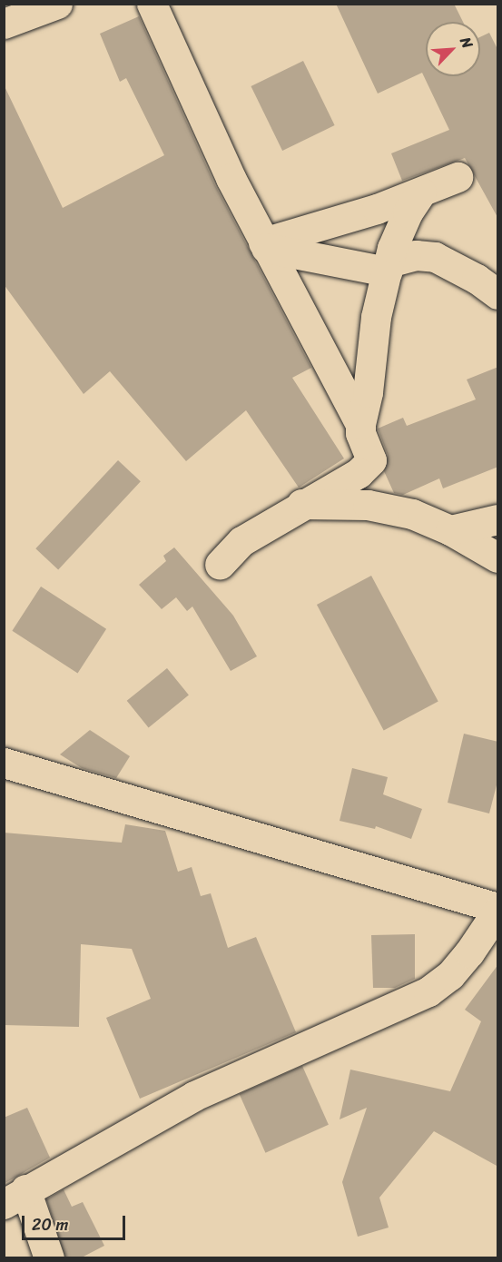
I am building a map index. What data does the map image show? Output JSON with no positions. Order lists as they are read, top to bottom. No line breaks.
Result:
{"scale_bar":"20 m","north":"top right"}
